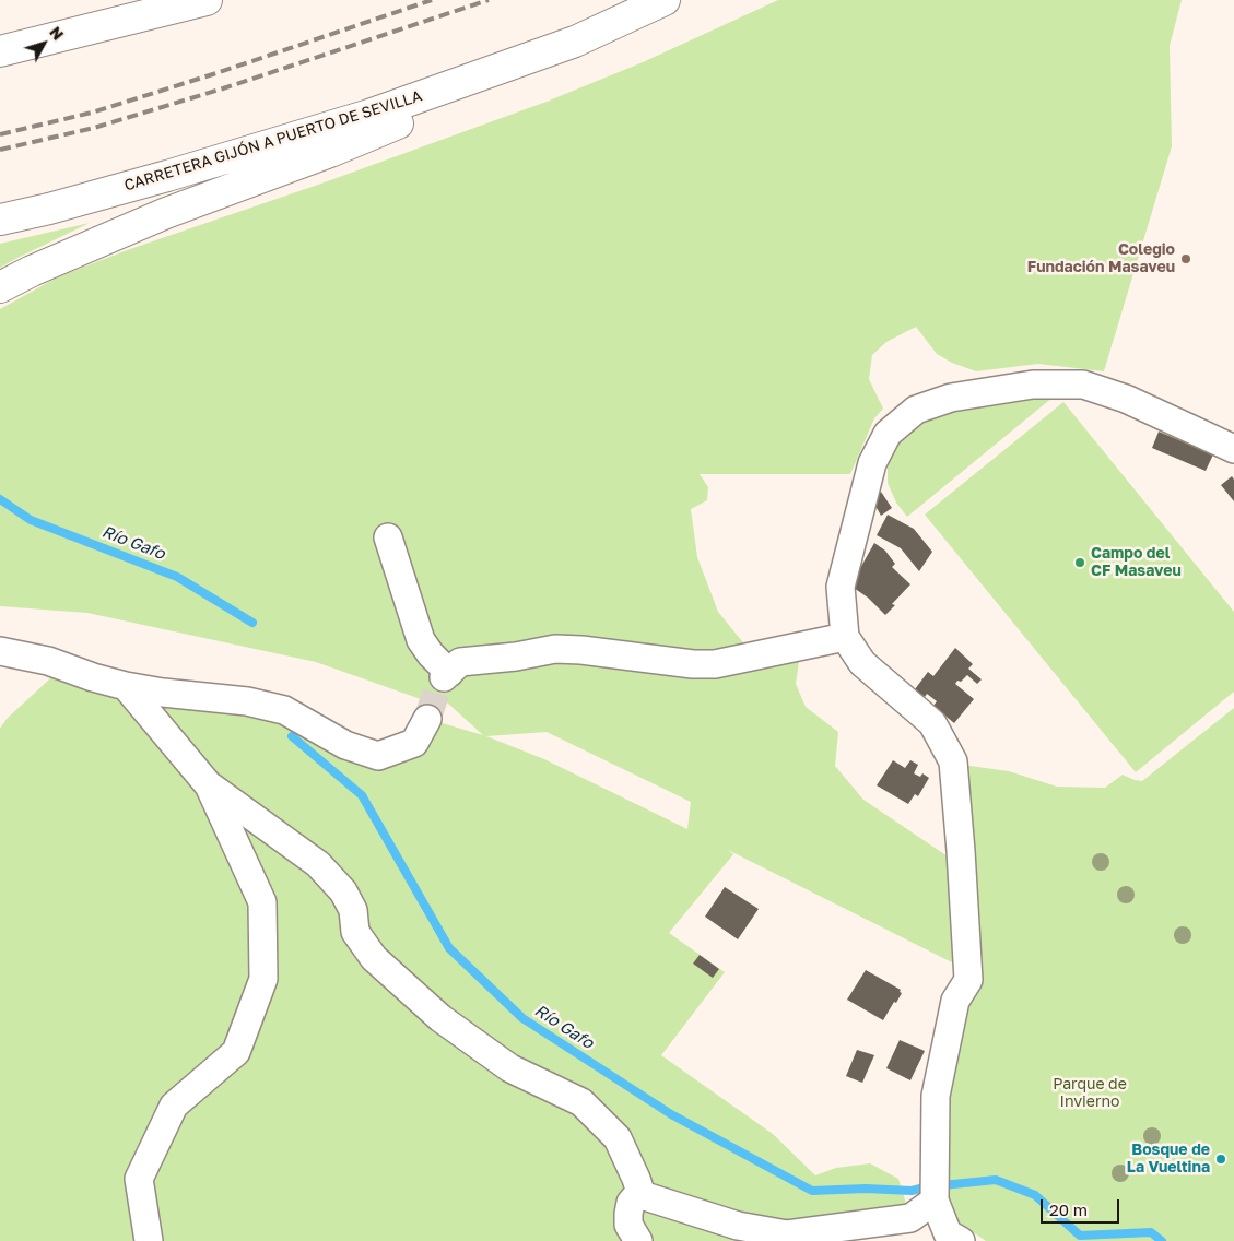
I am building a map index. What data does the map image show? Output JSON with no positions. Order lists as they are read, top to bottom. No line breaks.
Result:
{"streets":{"highway":["CARRETERA GIJÓN A PUERTO DE SEVILLA"]},"water":["Río Gafo"],"parks":["Parque de Invierno"],"places":["Colegio Fundación Masaveu","Campo del CF Masaveu","Bosque de La Vueltina"],"scale_bar":"20 m","north":"top right"}
